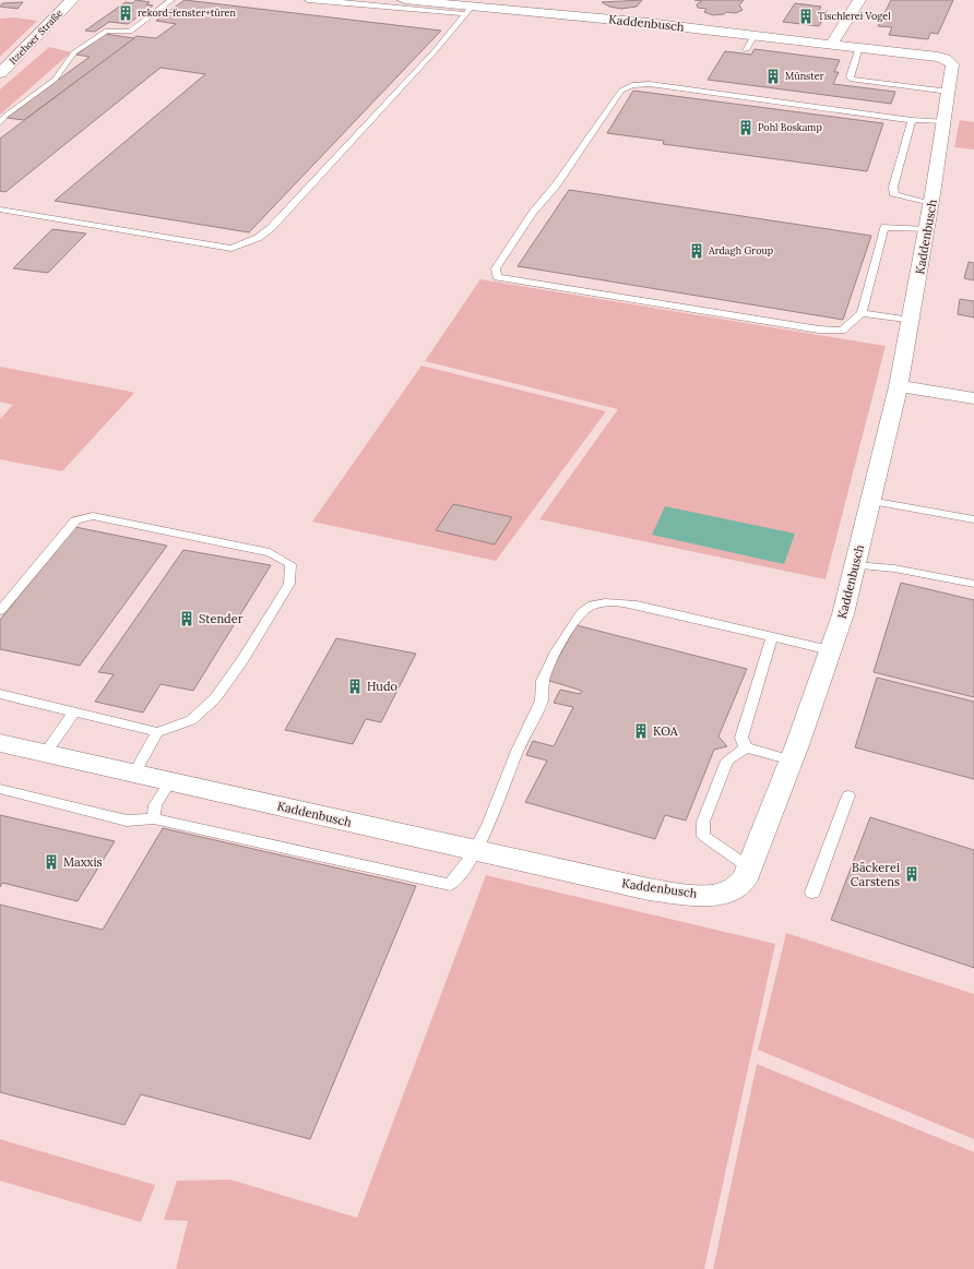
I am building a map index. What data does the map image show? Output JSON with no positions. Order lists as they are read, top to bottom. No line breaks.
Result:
{"streets":{"main road":["Itzehoer Straße"],"street":["Kaddenbusch"]},"places":{"building":["rekord-fenster+türen","Tischlerei Vogel","Münster","Pohl Boskamp","Ardagh Group","Stender","Hudo","KOA","Maxxis","Bäckerei Carstens"]}}
